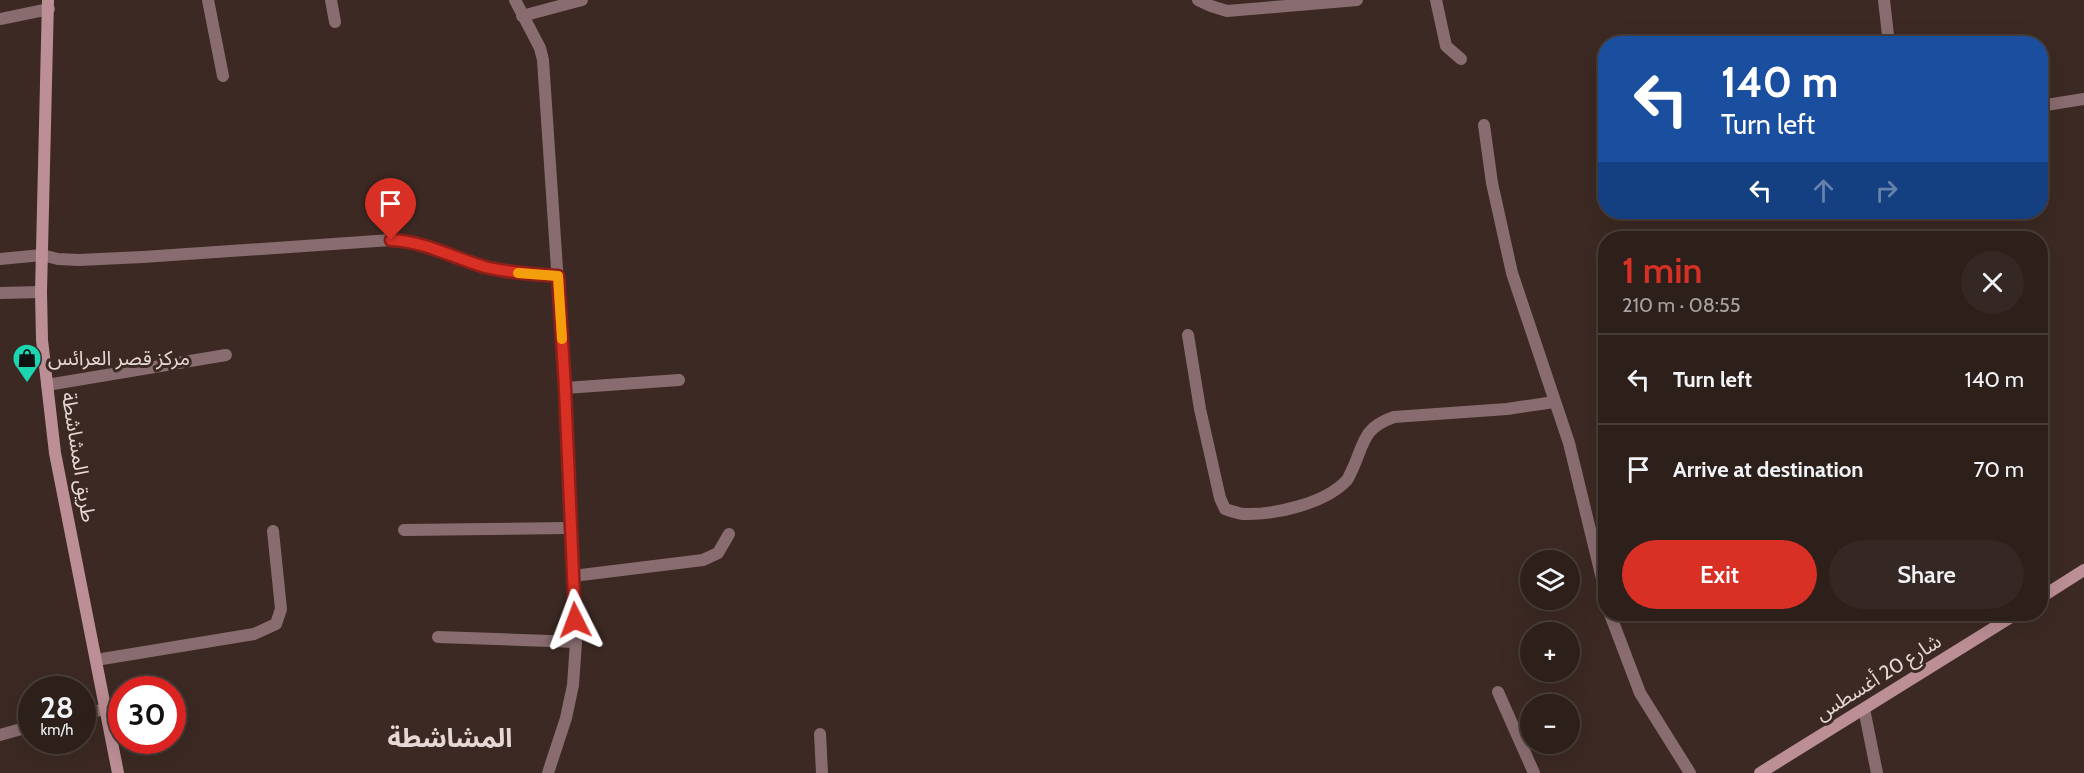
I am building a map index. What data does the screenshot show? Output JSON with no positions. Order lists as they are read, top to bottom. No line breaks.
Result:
{"streets":{"main road":["طريق المشاشطة","شارع 20 أغسطس"]},"districts":["المشاشطة"],"places":{"shop":["مركز قصر العرائس"]},"page":{"turn":["140 m","Turn left"],"heading":["1 min","210 m · 08:55"],"list":[{"name":"Turn left","value":"140 m"},{"name":"Arrive at destination","value":"70 m"}],"buttons":["Exit","Share"],"map_buttons":["+","−"],"speed":"28 km/h","limit":"30"}}
